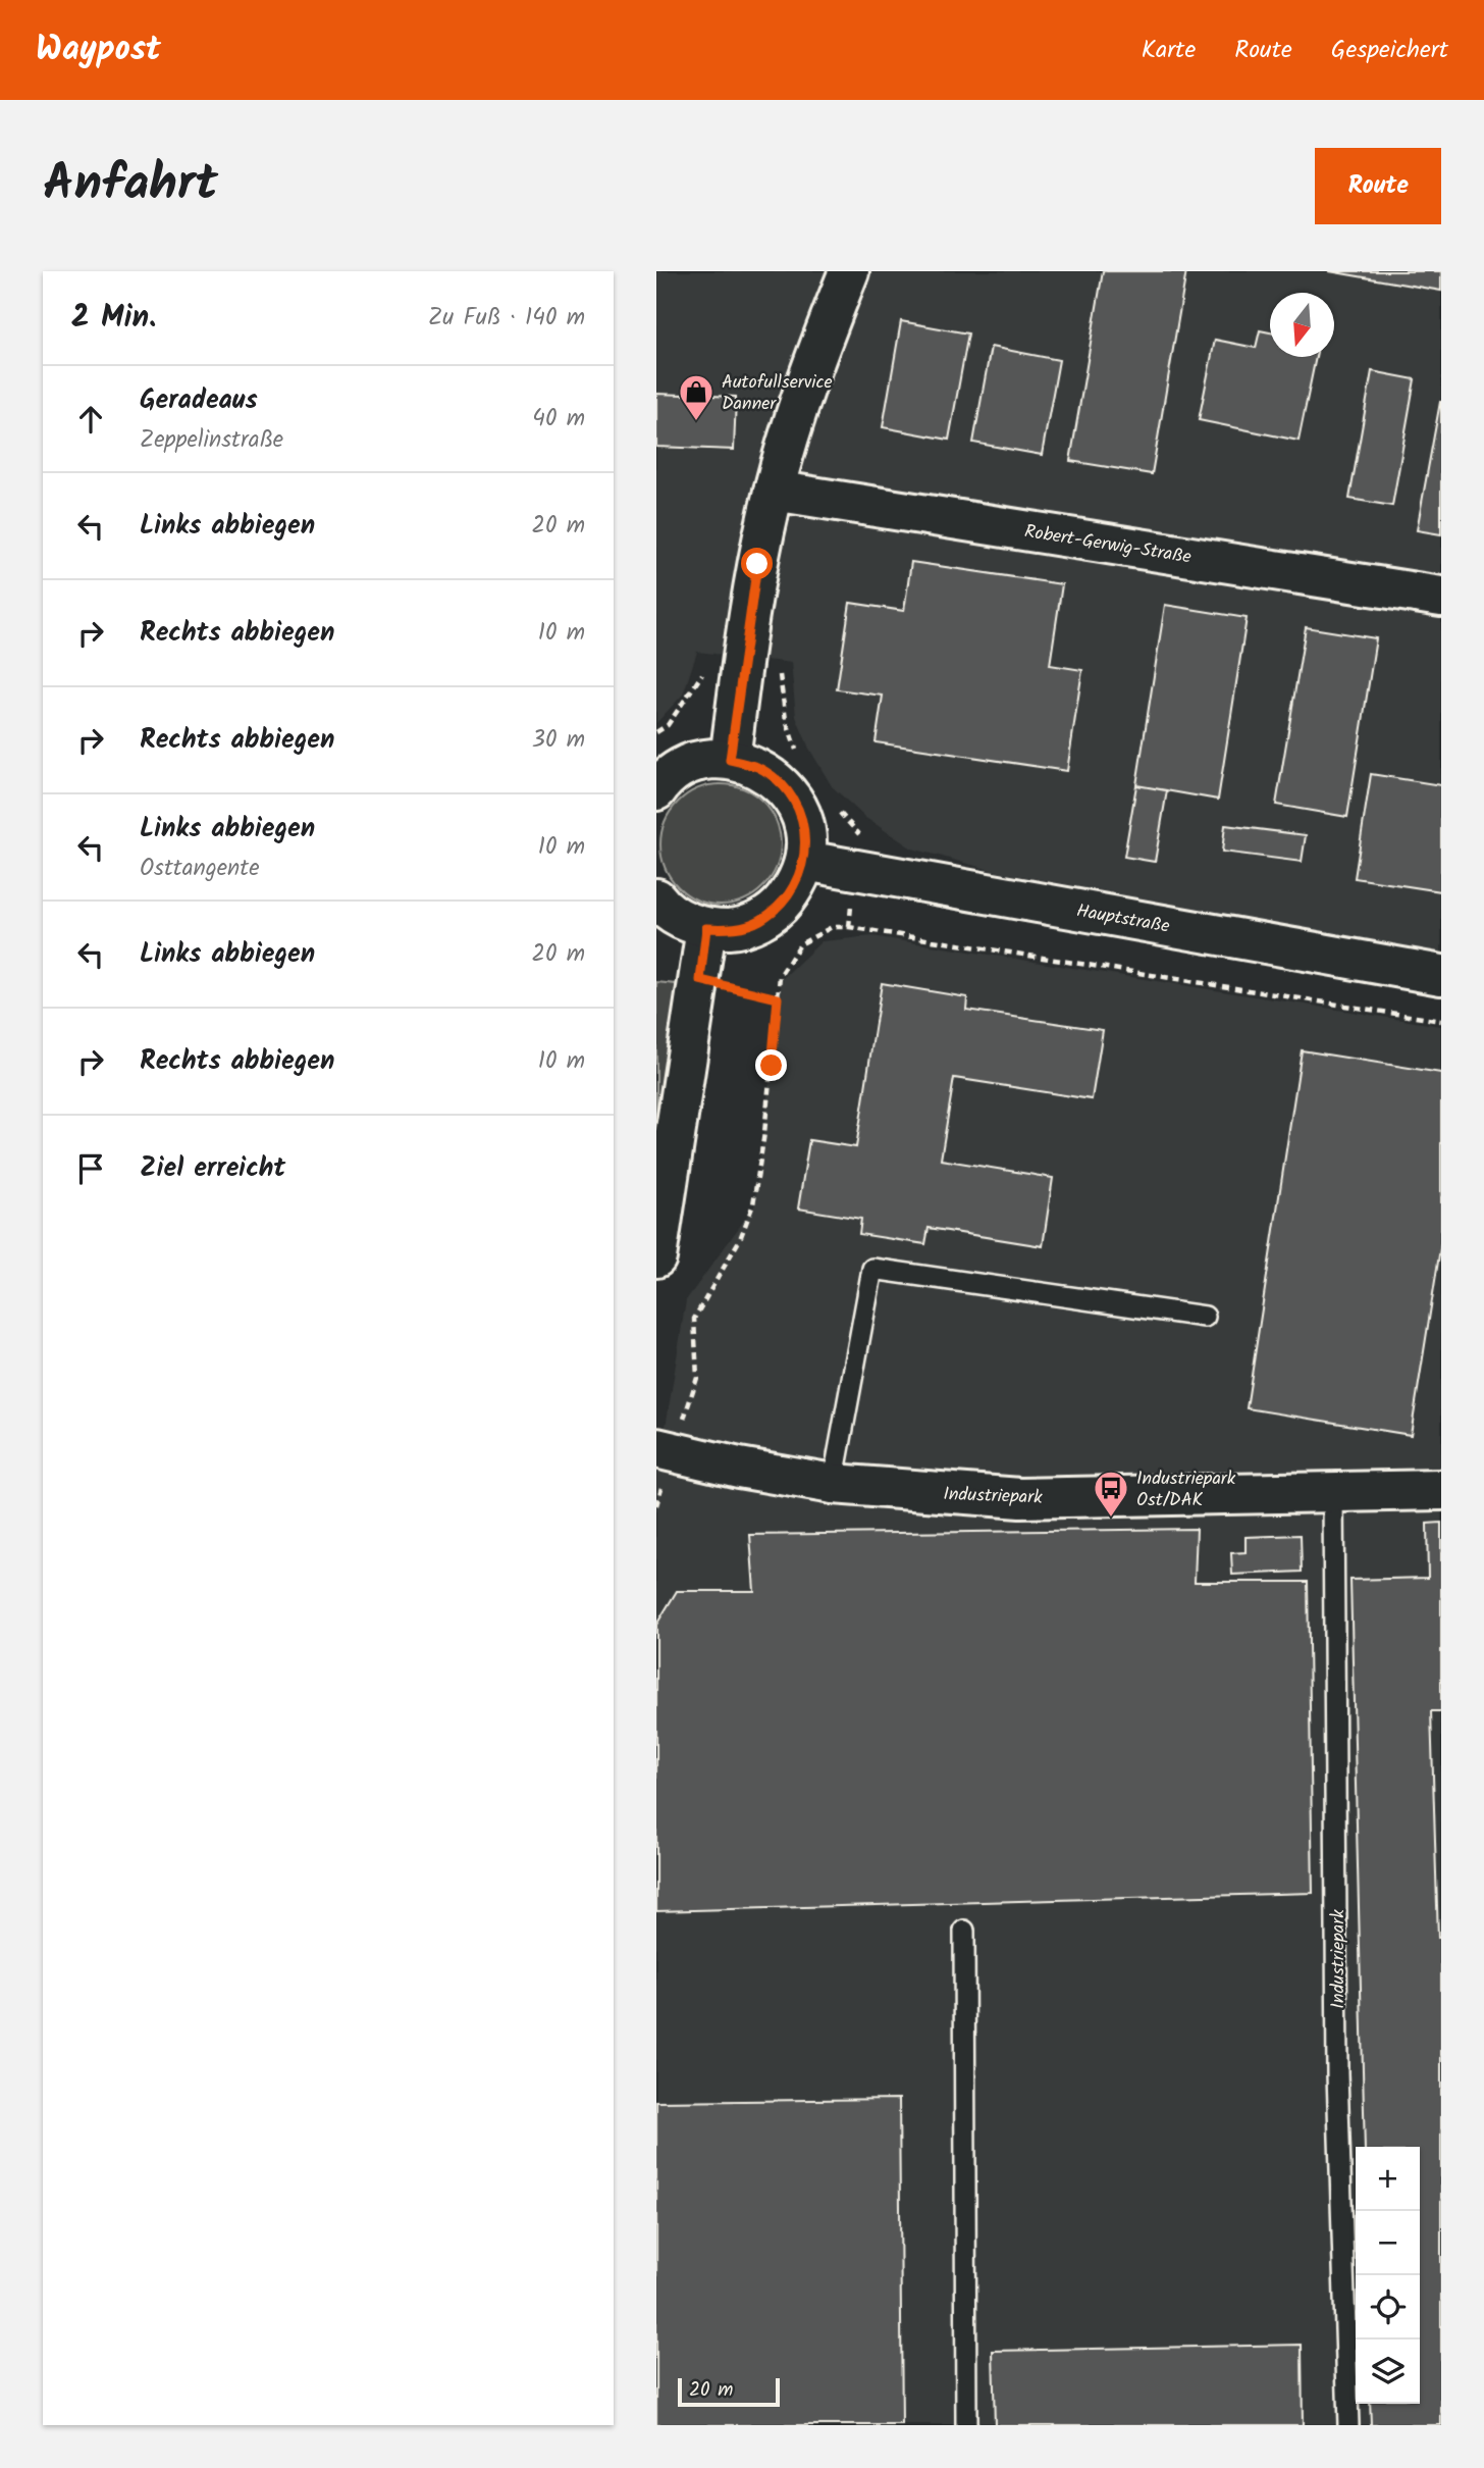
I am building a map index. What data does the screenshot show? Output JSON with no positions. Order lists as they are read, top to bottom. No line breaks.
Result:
{"streets":{"street":["Robert-Gerwig-Straße","Hauptstraße","Industriepark"]},"places":{"shop":["Autofullservice Danner"],"bus stop":["Industriepark Ost/DAK"]},"scale_bar":"20 m","north":"bottom","page":{"header":"Waypost","nav":["Karte","Route","Gespeichert"],"title":"Anfahrt","buttons":"Route","heading":["2 Min.","Zu Fuß · 140 m"],"list":[["Geradeaus","Zeppelinstraße","40 m"],["Links abbiegen","20 m"],["Rechts abbiegen","10 m"],["Rechts abbiegen","30 m"],["Links abbiegen","Osttangente","10 m"],["Links abbiegen","20 m"],["Rechts abbiegen","10 m"],"Ziel erreicht"],"map_buttons":["+","−"],"scale":"20 m"}}
